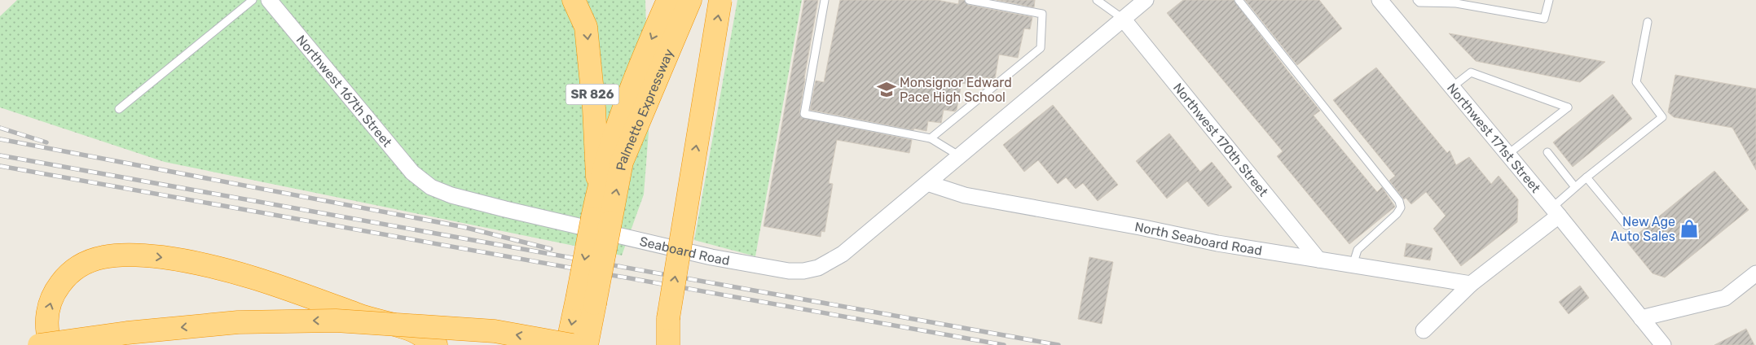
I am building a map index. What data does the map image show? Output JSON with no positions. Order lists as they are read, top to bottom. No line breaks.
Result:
{"streets":{"highway":["SR 826","Palmetto Expressway"],"street":["Northwest 167th Street","Northwest 171st Street","Northwest 170th Street","North Seaboard Road","Seaboard Road"]},"crossings":[["Northwest 167th Street","Seaboard Road"],["SR 826","Palmetto Expressway"],["Northwest 170th Street","North Seaboard Road"],["Northwest 170th Street","Seaboard Road"],["North Seaboard Road","Seaboard Road"]],"places":{"school or university":["Monsignor Edward Pace High School"],"shop":["New Age Auto Sales"]}}
